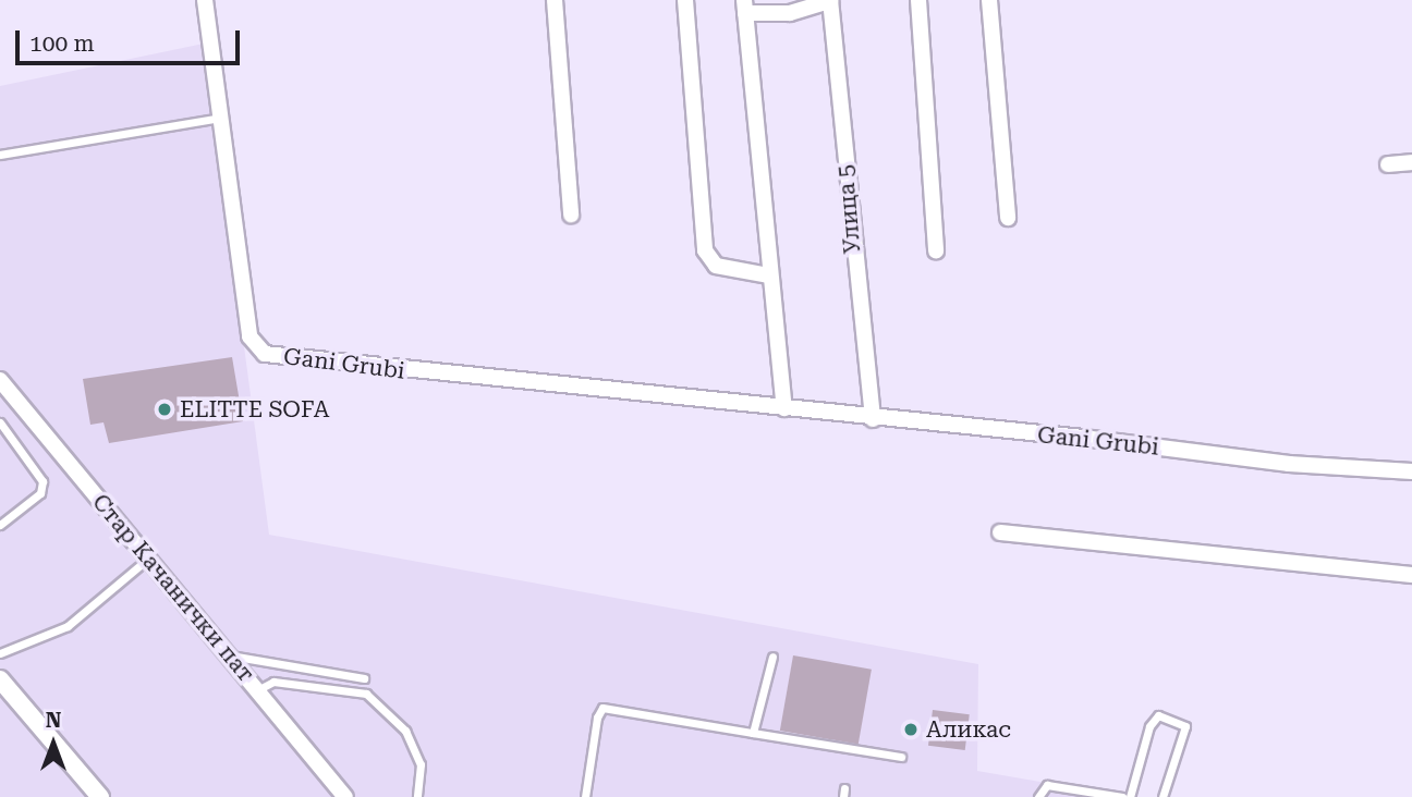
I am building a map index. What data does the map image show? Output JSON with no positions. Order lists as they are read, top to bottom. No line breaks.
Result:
{"streets":{"street":["Улица 5","Gani Grubi","Стар Качанички пат"]},"crossings":[["Улица 5","Gani Grubi"]],"places":["ELITTE SOFA","Аликас"],"scale_bar":"100 m","north":"top"}
